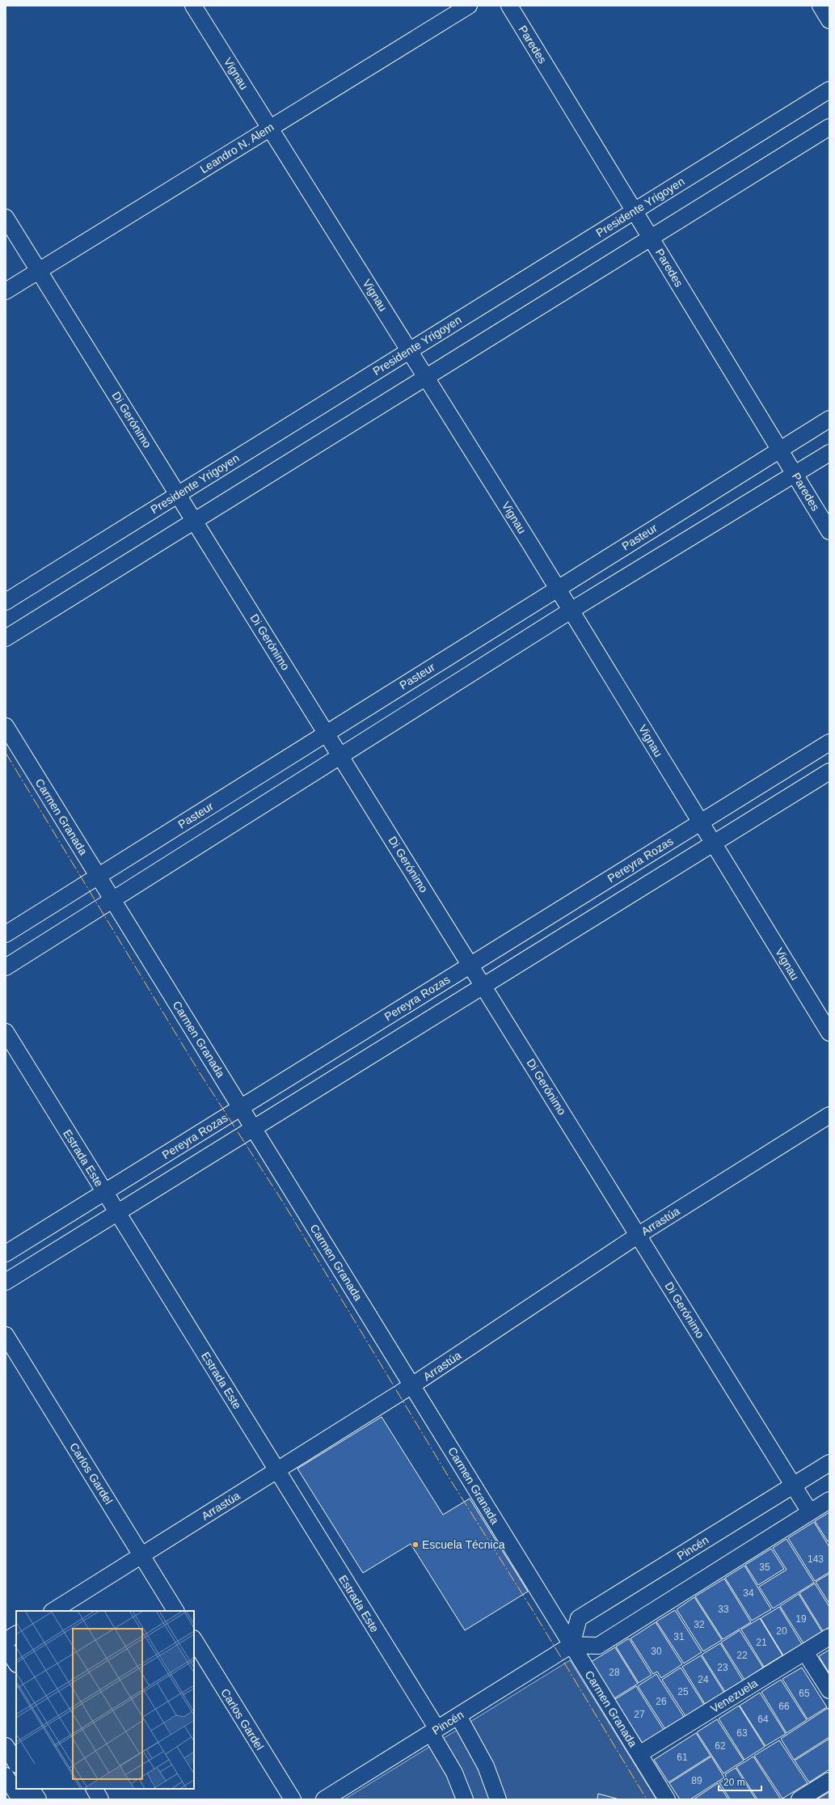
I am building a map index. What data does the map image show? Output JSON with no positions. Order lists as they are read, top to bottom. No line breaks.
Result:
{"streets":{"street":["Paredes","Vignau","Leandro N. Alem","Presidente Yrigoyen","Di Gerónimo","Pasteur","Carmen Granada","Pereyra Rozas","Estrada Este","Arrastúa","Carlos Gardel","Pincén","Venezuela"]},"crossings":[["Paredes","Presidente Yrigoyen"],["Paredes","Pasteur"],["Vignau","Leandro N. Alem"],["Vignau","Presidente Yrigoyen"],["Vignau","Pasteur"],["Vignau","Pereyra Rozas"],["Leandro N. Alem","Di Gerónimo"],["Presidente Yrigoyen","Di Gerónimo"],["Di Gerónimo","Pasteur"],["Di Gerónimo","Pereyra Rozas"],["Di Gerónimo","Arrastúa"],["Di Gerónimo","Pincén"],["Pasteur","Carmen Granada"],["Carmen Granada","Pereyra Rozas"],["Carmen Granada","Arrastúa"],["Carmen Granada","Pincén"],["Carmen Granada","Venezuela"],["Pereyra Rozas","Estrada Este"],["Estrada Este","Arrastúa"],["Estrada Este","Pincén"],["Arrastúa","Carlos Gardel"]],"places":["Escuela Técnica"],"house_numbers":["143","35","34","33","19","32","20","31","21","30","22","23","28","24","25","65","26","66","27","64","63","62","61","89"],"scale_bar":"20 m"}
